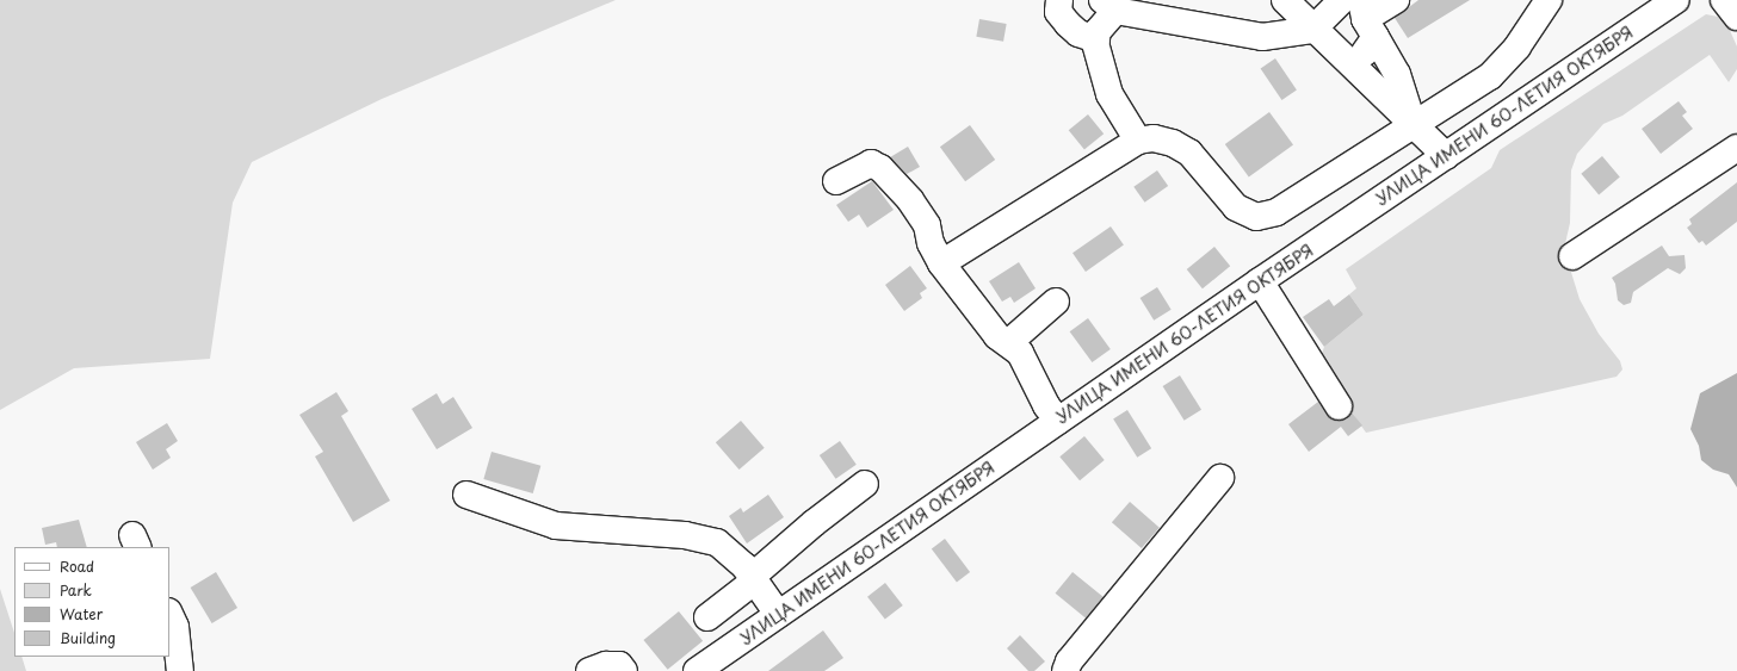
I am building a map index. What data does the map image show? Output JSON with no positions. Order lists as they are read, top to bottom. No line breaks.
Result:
{"streets":{"main road":["УЛИЦА ИМЕНИ 60-ЛЕТИЯ ОКТЯБРЯ"]},"legend":["Road","Park","Water","Building"]}
